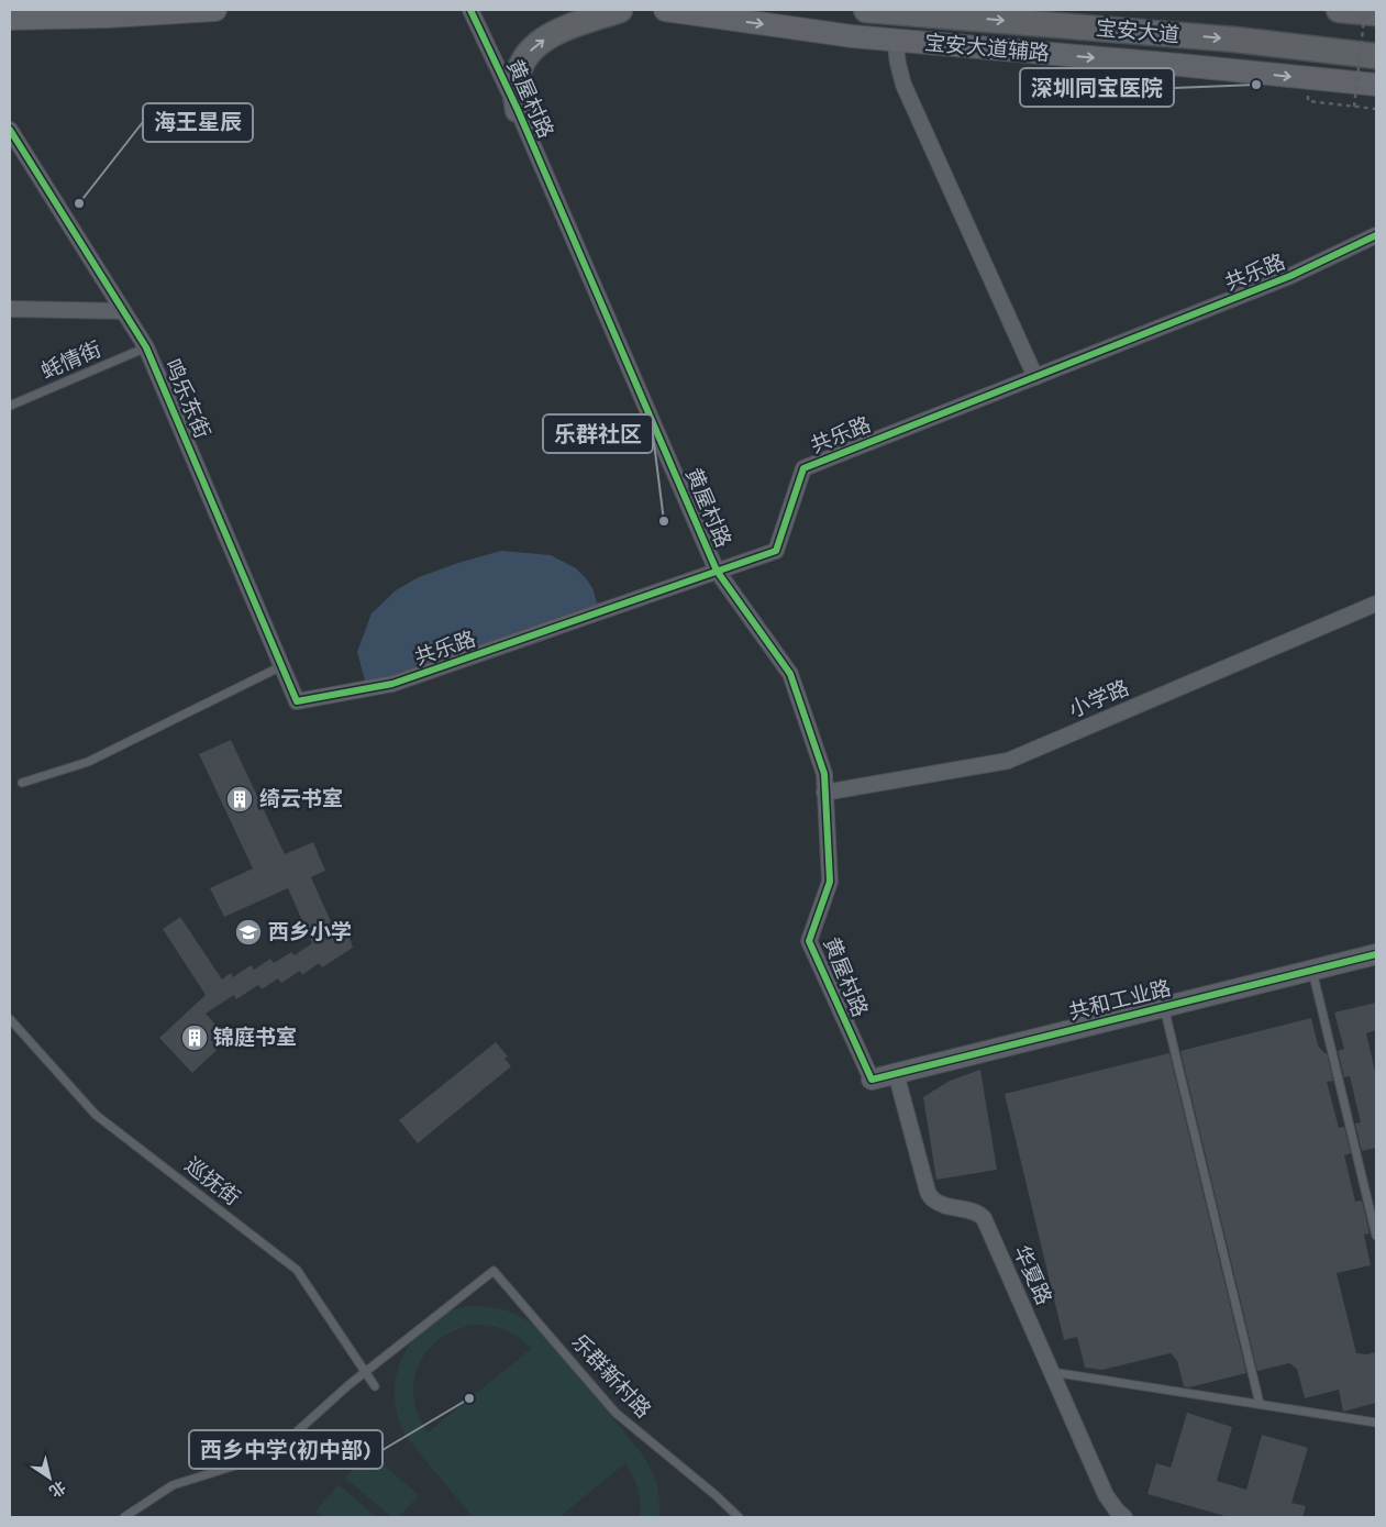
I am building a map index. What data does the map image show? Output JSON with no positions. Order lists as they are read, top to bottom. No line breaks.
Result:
{"streets":{"main road":["宝安大道","宝安大道辅路"],"street":["黄屋村路","共乐路","鸣乐东街","小学路","共和工业路","华夏路"],"lane":["蚝情街","巡抚街","乐群新村路"]},"crossings":[["黄屋村路","共乐路"],["黄屋村路","小学路"],["黄屋村路","共和工业路"],["共乐路","鸣乐东街"],["蚝情街","鸣乐东街"],["共和工业路","华夏路"],["巡抚街","乐群新村路"]],"one_way":["宝安大道","宝安大道辅路"],"places":{"other":["深圳同宝医院","海王星辰","乐群社区","西乡中学(初中部)"],"building":["绮云书室","锦庭书室"],"school or university":["西乡小学"]},"north":"bottom right"}
